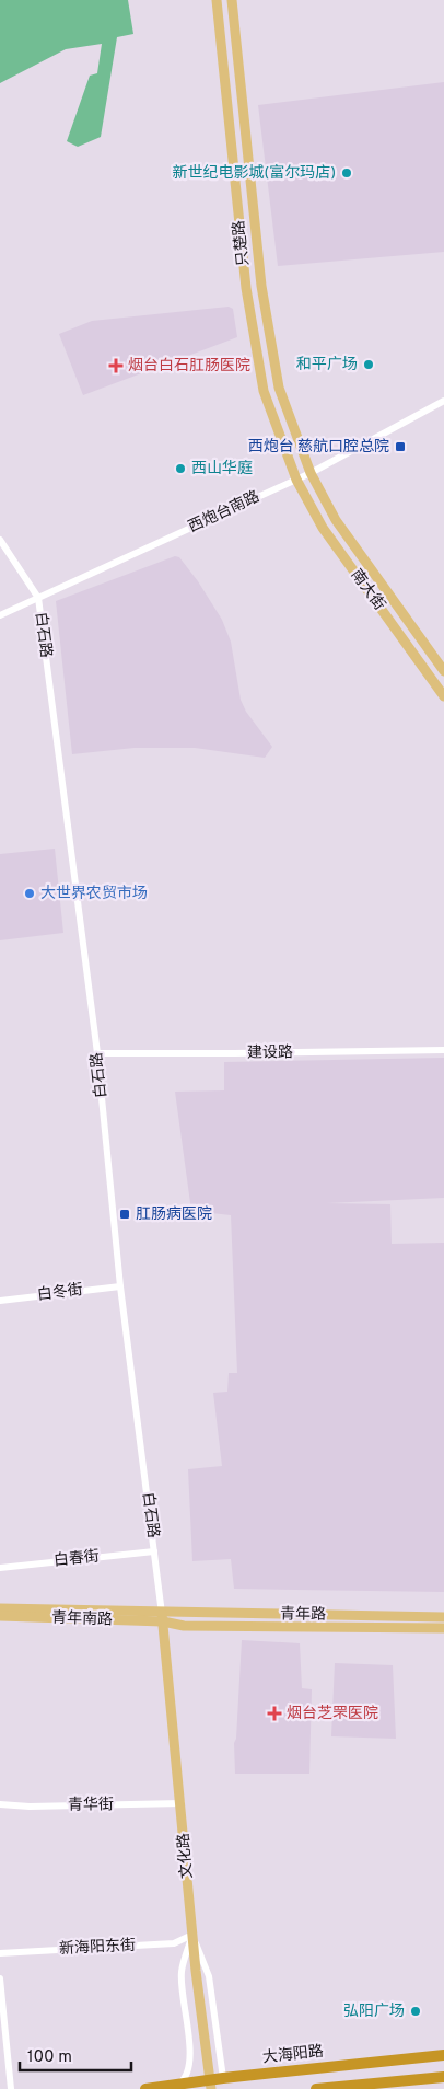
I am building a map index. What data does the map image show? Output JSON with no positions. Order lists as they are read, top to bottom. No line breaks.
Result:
{"streets":{"highway":["大海阳路"],"main road":["只楚路","南大街","青年路","青年南路","文化路"],"street":["西炮台南路","白石路","建设路","白冬街","白春街","青华街","新海阳东街"]},"crossings":[["只楚路","西炮台南路"],["只楚路","南大街"],["西炮台南路","南大街"],["西炮台南路","白石路"],["白石路","建设路"],["白石路","白冬街"],["白石路","白春街"],["白石路","青年路"],["白石路","青年南路"],["白石路","文化路"],["青年路","青年南路"],["青年路","文化路"],["青年南路","文化路"],["青华街","文化路"],["文化路","新海阳东街"]],"places":{"other":["新世纪电影城(富尔玛店)","和平广场","西山华庭","大世界农贸市场","弘阳广场"],"health":["烟台白石肛肠医院","烟台芝罘医院"],"transit":["西炮台 慈航口腔总院","肛肠病医院"]},"scale_bar":"100 m"}
